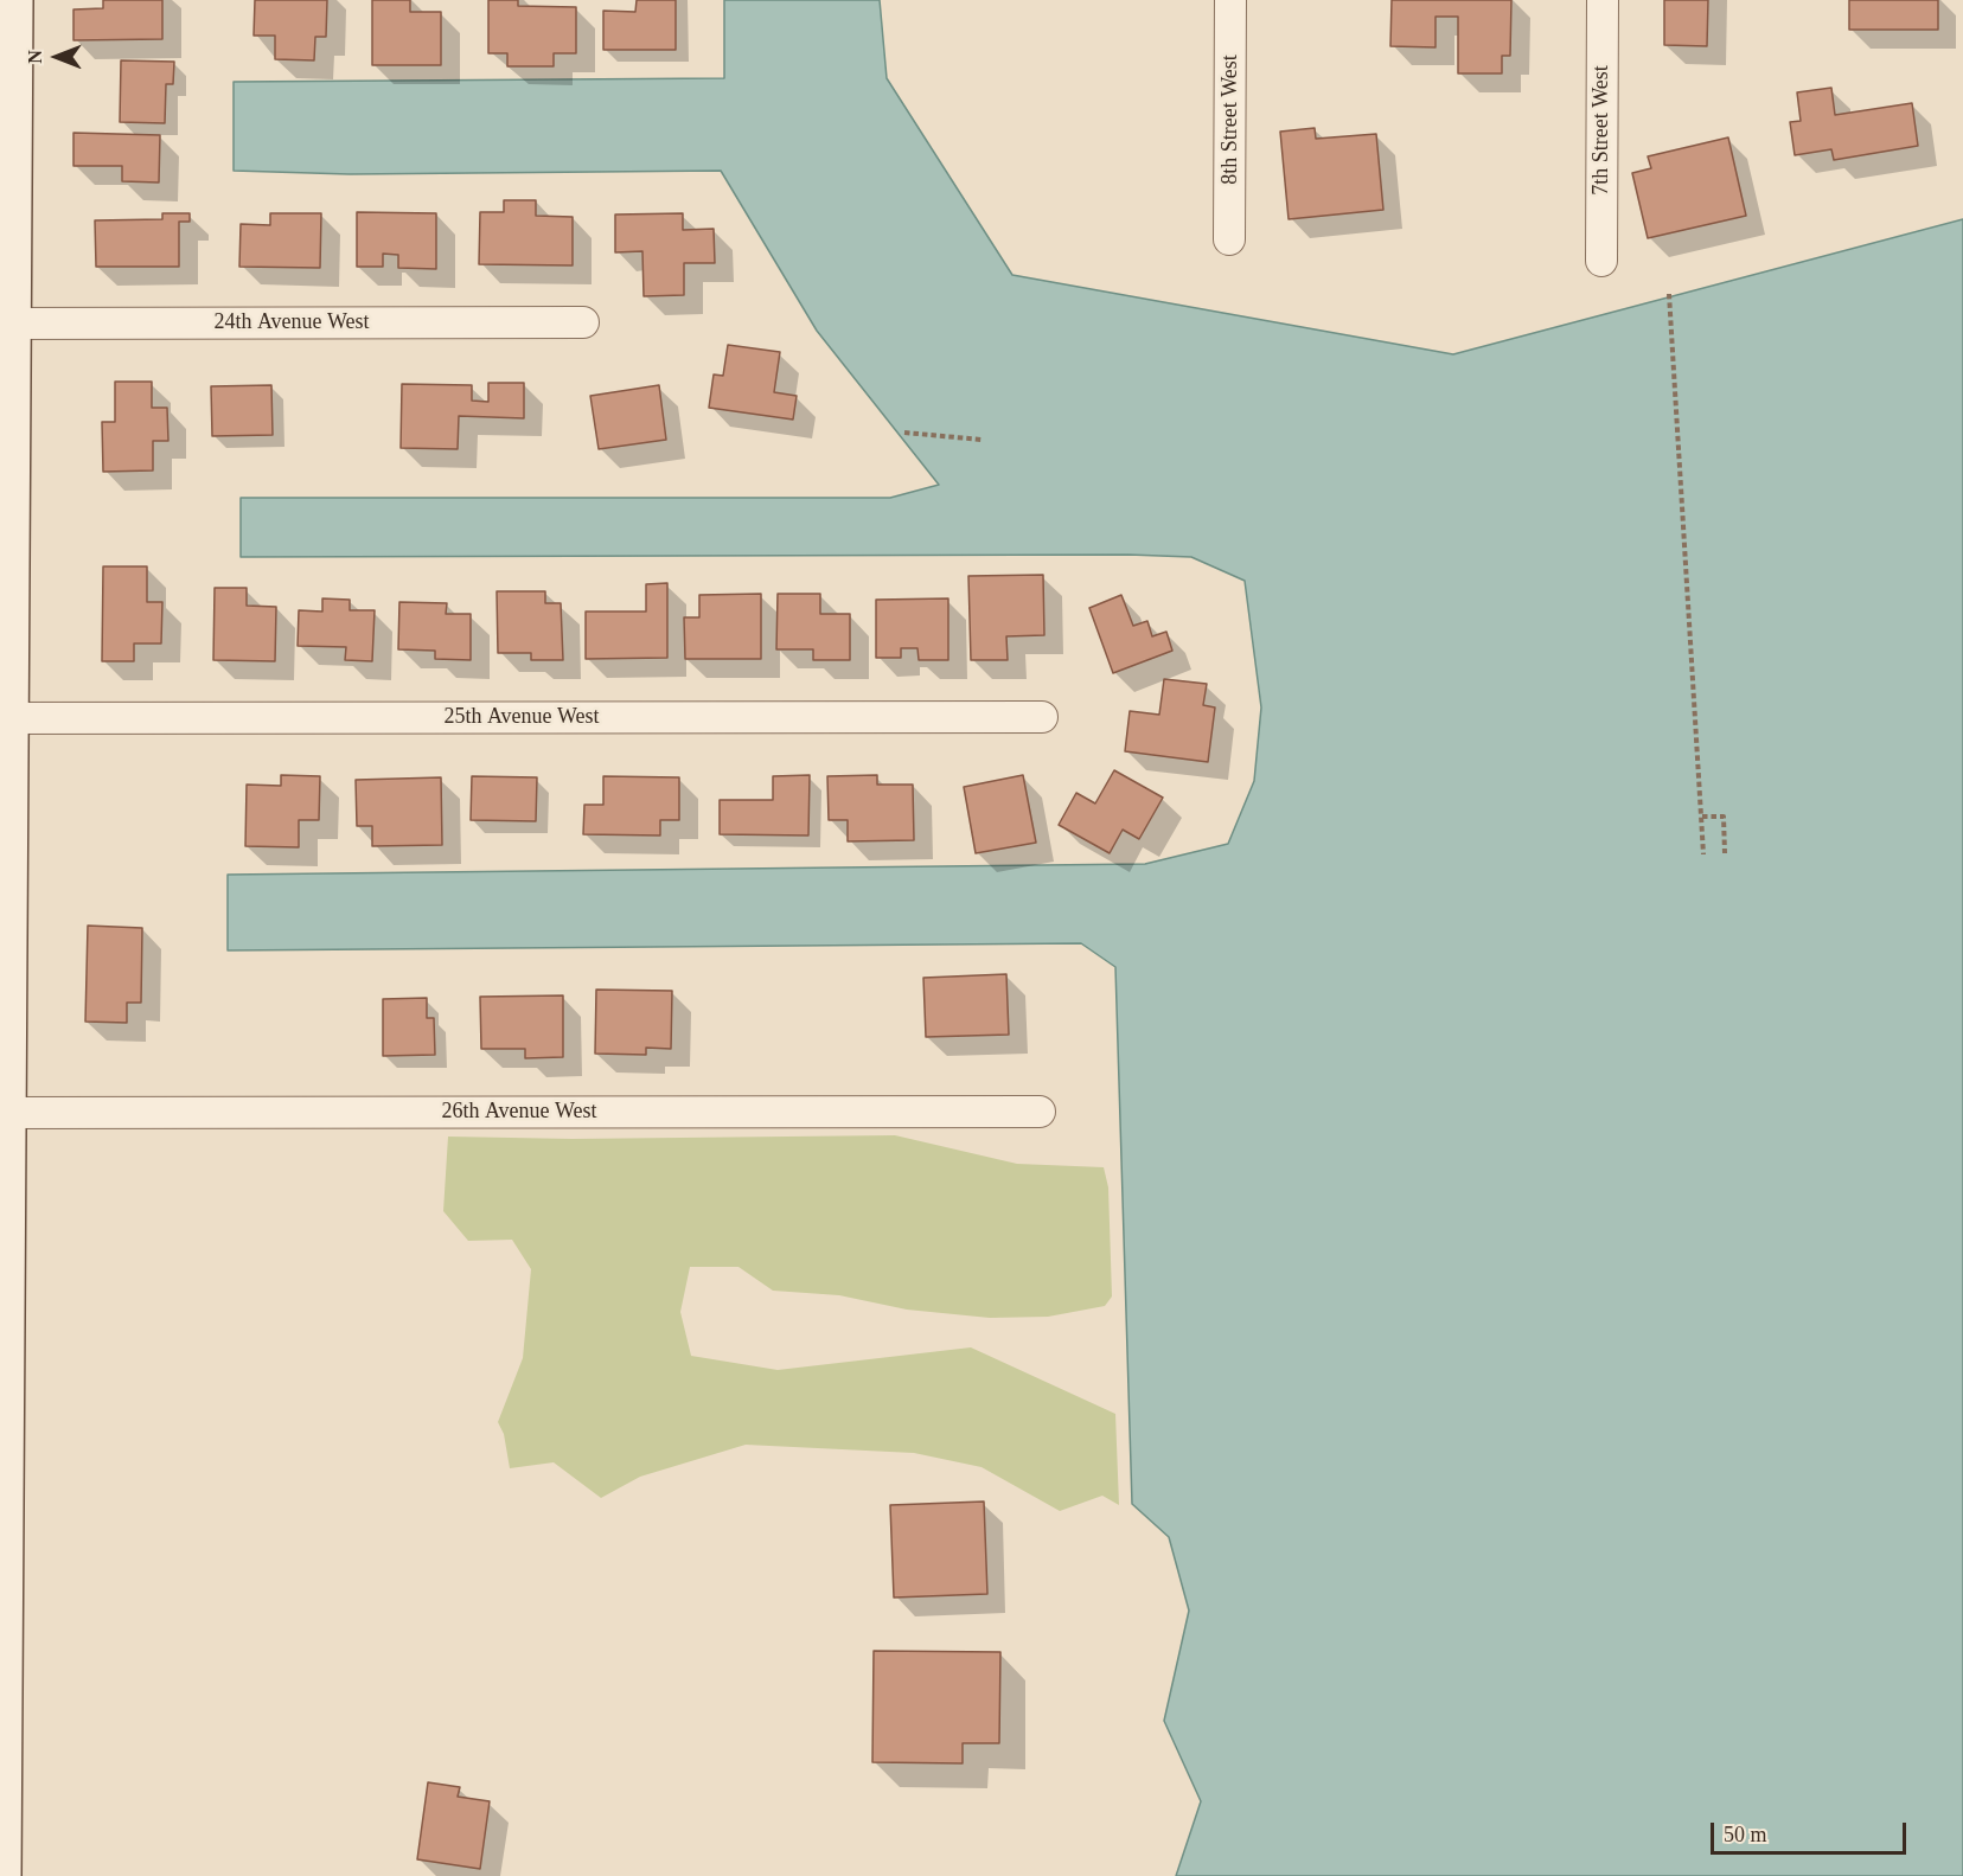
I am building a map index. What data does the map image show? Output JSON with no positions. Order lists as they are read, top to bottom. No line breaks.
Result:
{"streets":{"street":["8th Street West","7th Street West","24th Avenue West","25th Avenue West","26th Avenue West"]},"scale_bar":"50 m","north":"left"}
